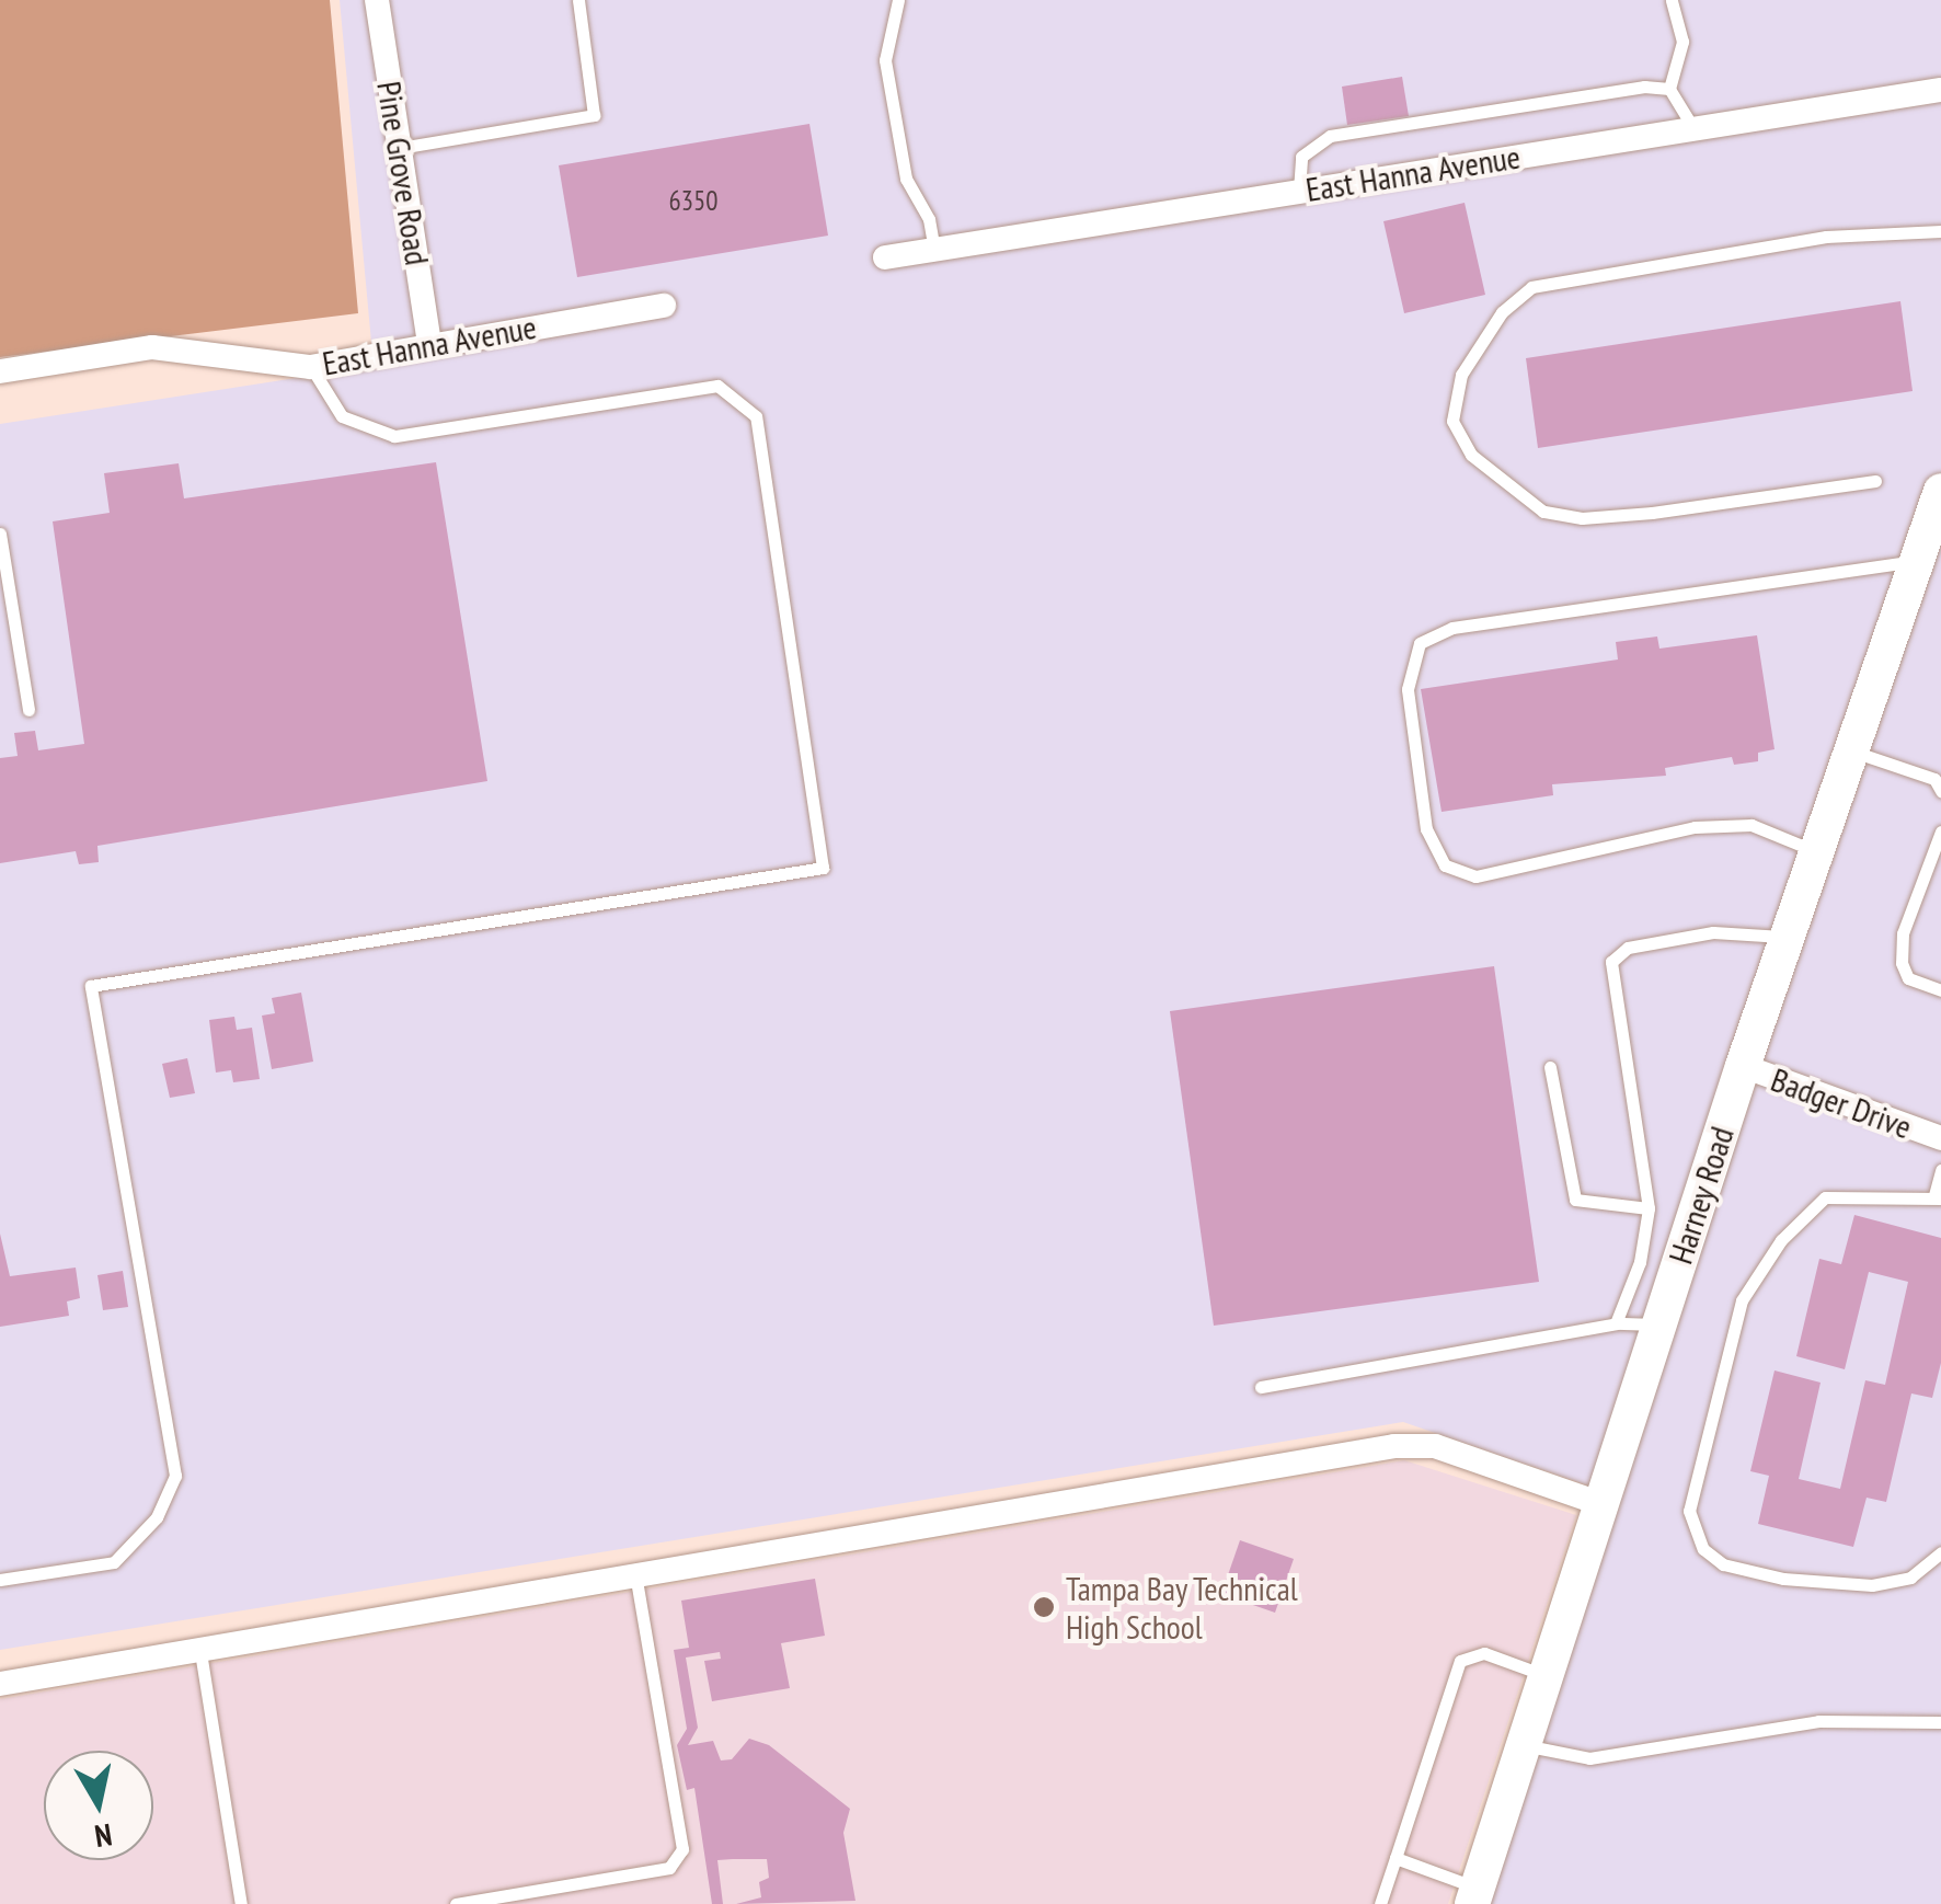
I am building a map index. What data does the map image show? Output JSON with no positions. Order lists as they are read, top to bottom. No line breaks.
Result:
{"streets":{"street":["Pine Grove Road","East Hanna Avenue","Badger Drive","Harney Road"]},"crossings":[["Pine Grove Road","East Hanna Avenue"],["Badger Drive","Harney Road"]],"places":["Tampa Bay Technical High School"],"house_numbers":["6350"],"north":"bottom"}
